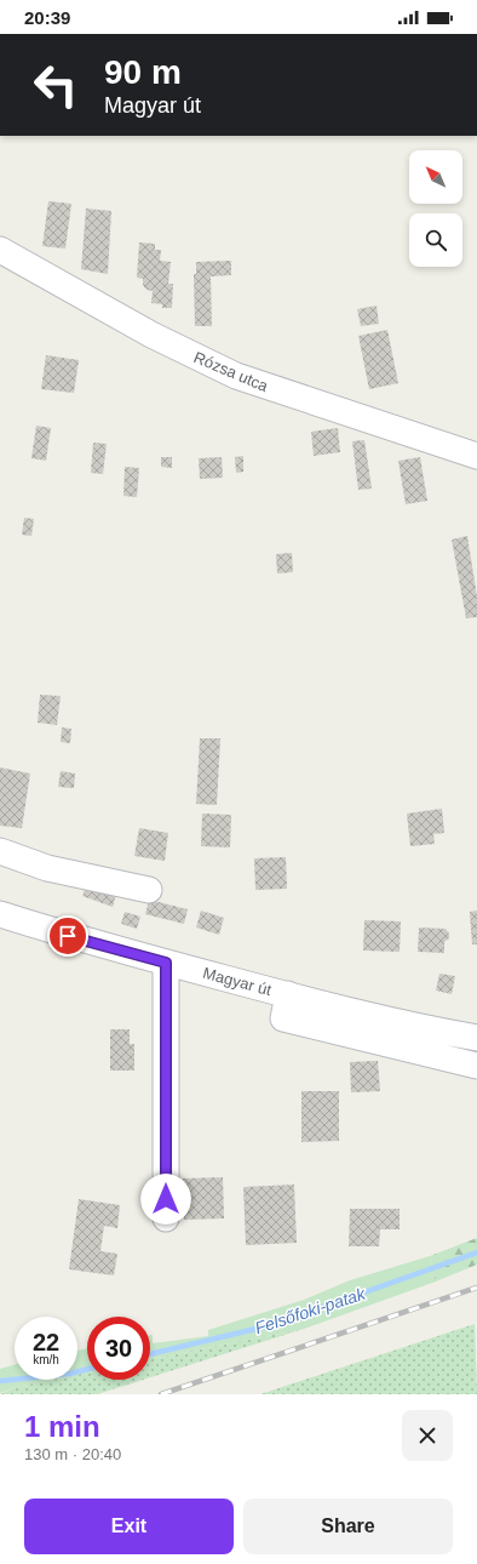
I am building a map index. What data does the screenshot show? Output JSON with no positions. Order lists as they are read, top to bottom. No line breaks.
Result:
{"streets":{"street":["Rózsa utca","Magyar út"]},"water":["Felsőfoki-patak"],"north":"top left","page":{"status":"20:39","turn":["90 m","Magyar út"],"speed":"22 km/h","limit":"30","heading":["1 min","130 m · 20:40"],"buttons":["Exit","Share"]}}
